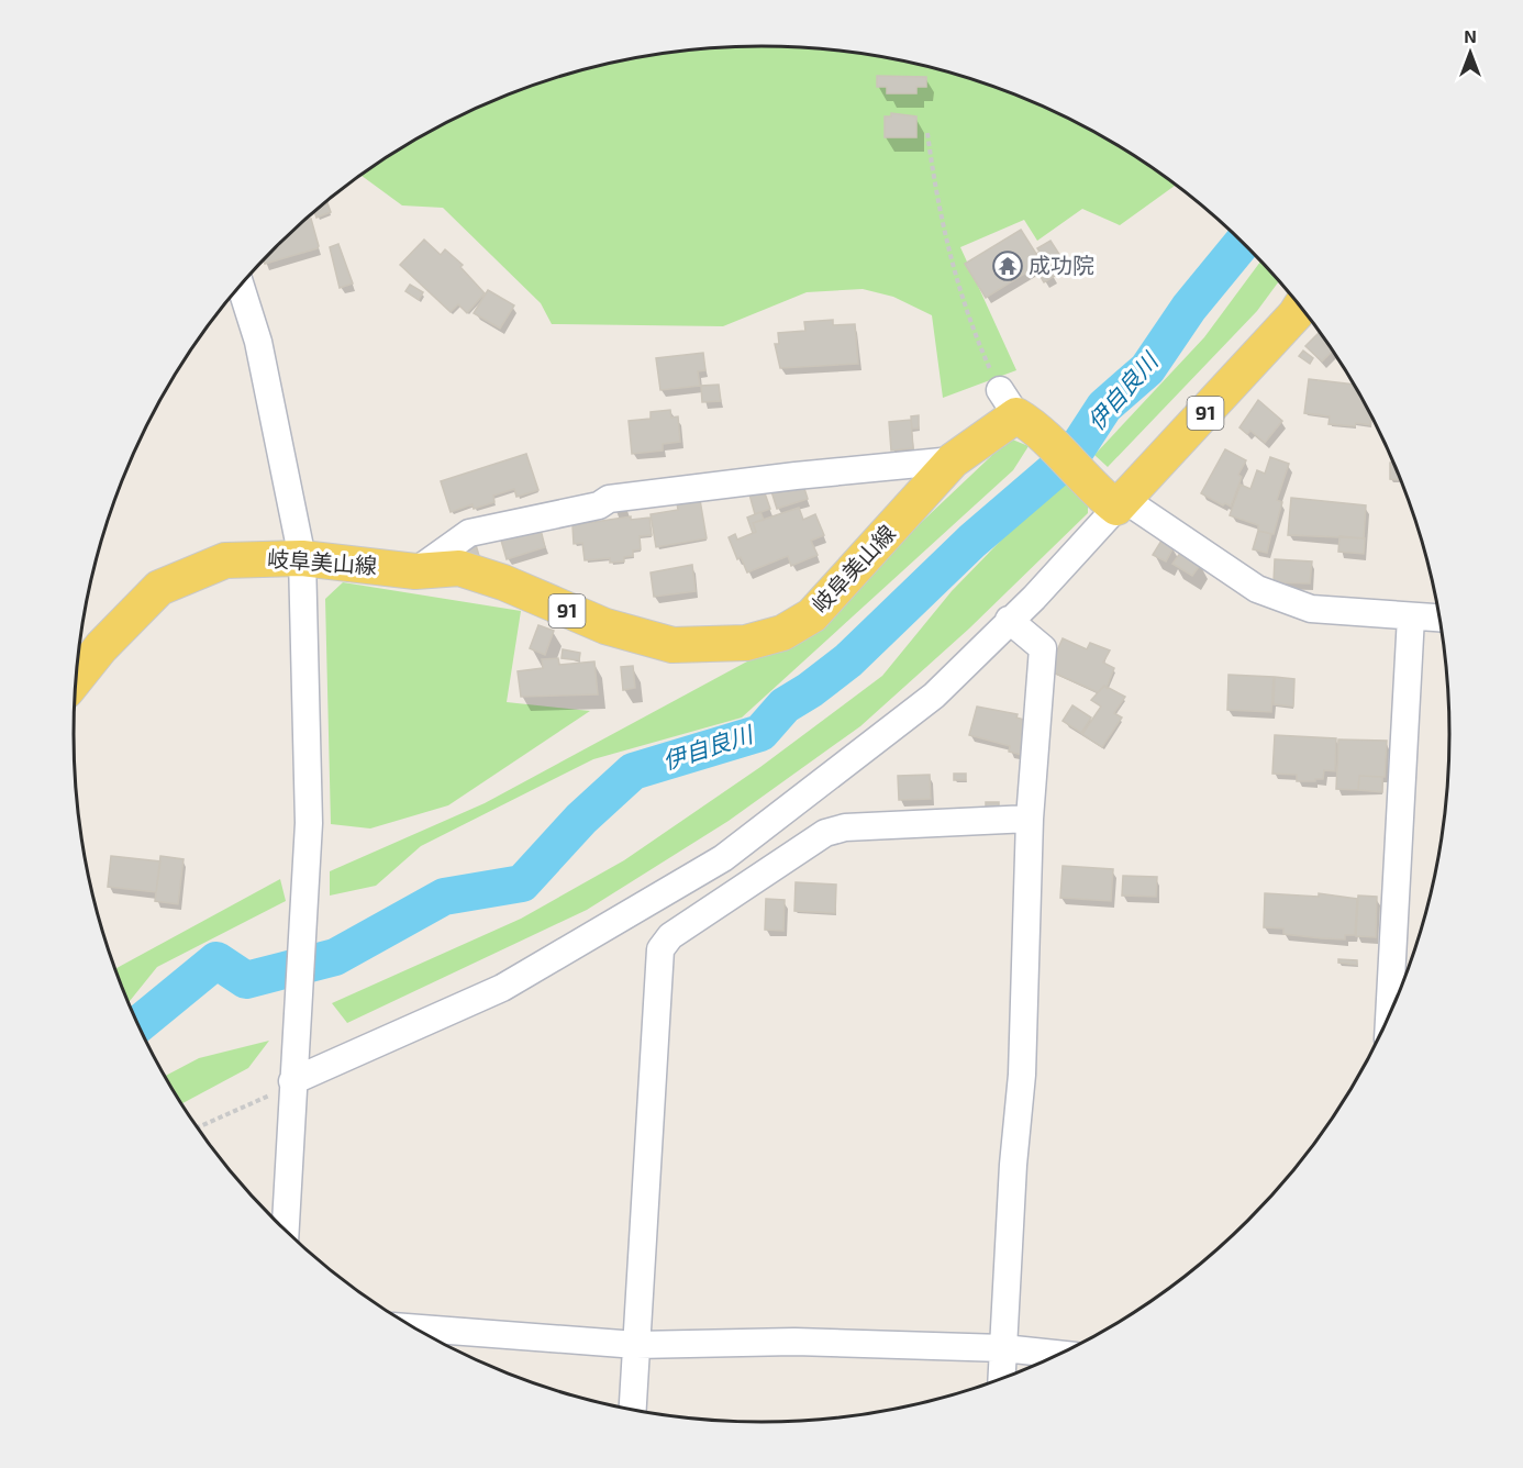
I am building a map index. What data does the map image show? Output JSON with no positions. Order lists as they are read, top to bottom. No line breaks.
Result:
{"streets":{"main road":["91","岐阜美山線"]},"water":["伊自良川"],"places":{"temple":["成功院"]},"north":"top"}
